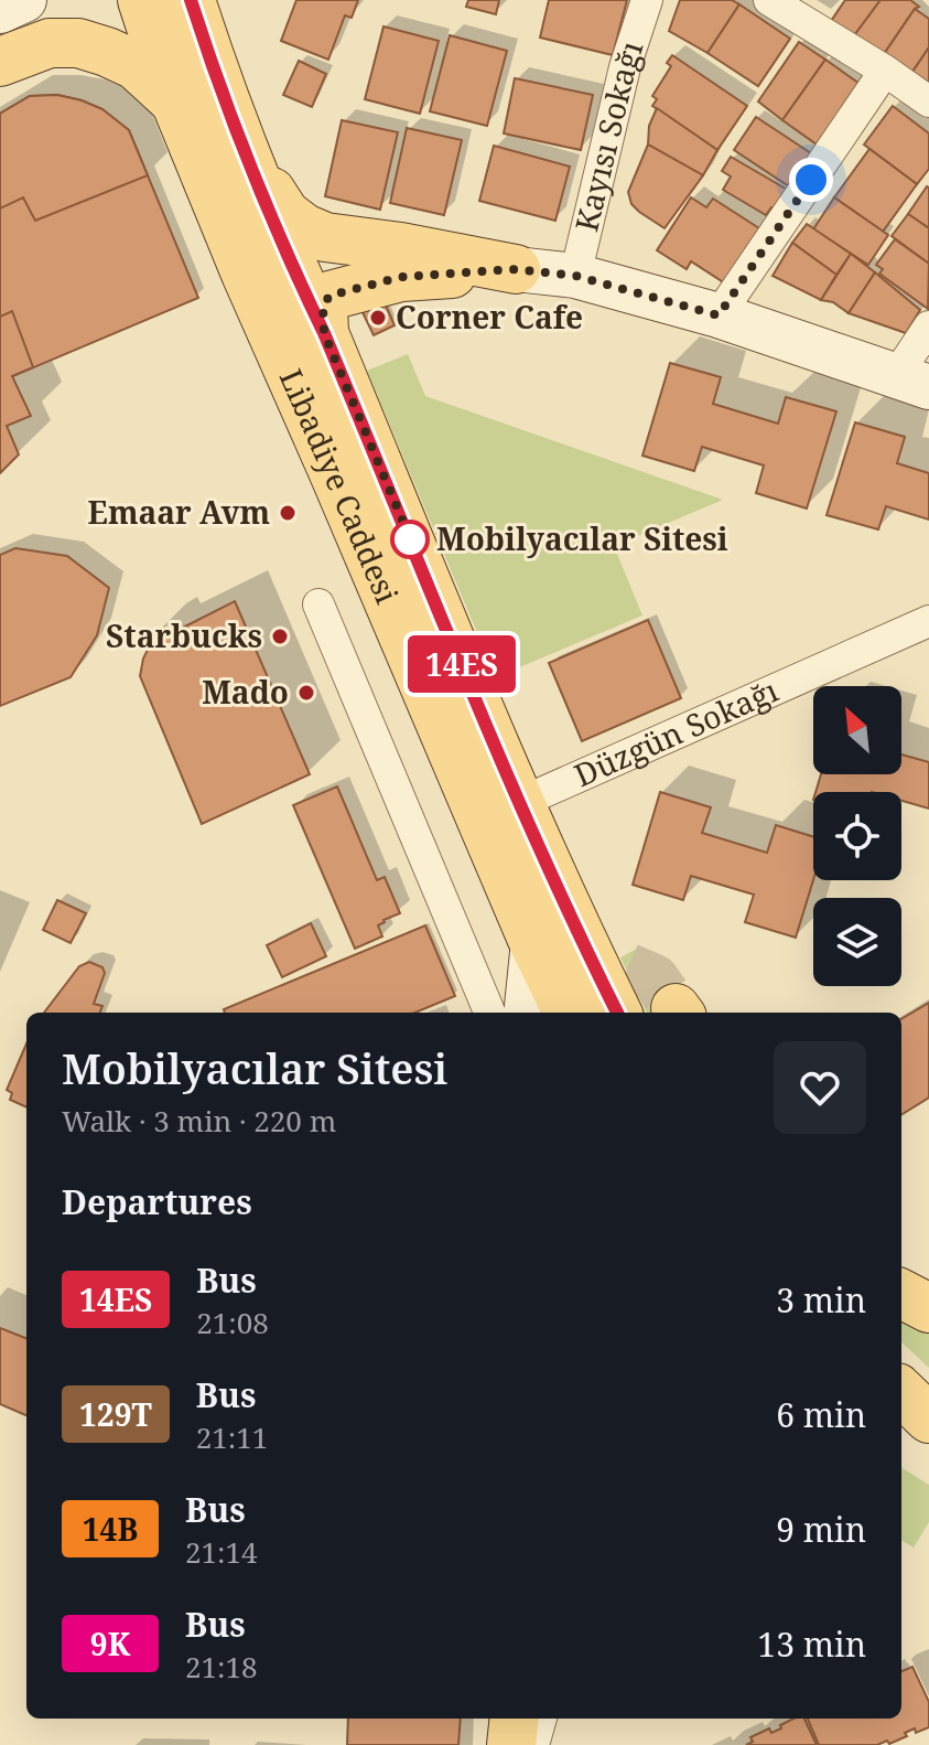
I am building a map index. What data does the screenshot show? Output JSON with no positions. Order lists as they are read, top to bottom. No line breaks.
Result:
{"streets":{"main road":["Libadiye Caddesi"],"street":["Kayısı Sokağı","Düzgün Sokağı"]},"crossings":[["Libadiye Caddesi","Düzgün Sokağı"]],"places":["Corner Cafe","Emaar Avm","Mobilyacılar Sitesi","Starbucks","Mado"],"lines":["bus line 14ES"],"north":"top left","page":{"on_map":"14ES","heading":[["Mobilyacılar Sitesi","Walk · 3 min · 220 m"],"Departures"],"list":[{"mark":"14ES","name":"Bus","note":"21:08","value":"3 min"},{"mark":"129T","name":"Bus","note":"21:11","value":"6 min"},{"mark":"14B","name":"Bus","note":"21:14","value":"9 min"},{"mark":"9K","name":"Bus","note":"21:18","value":"13 min"}]}}
